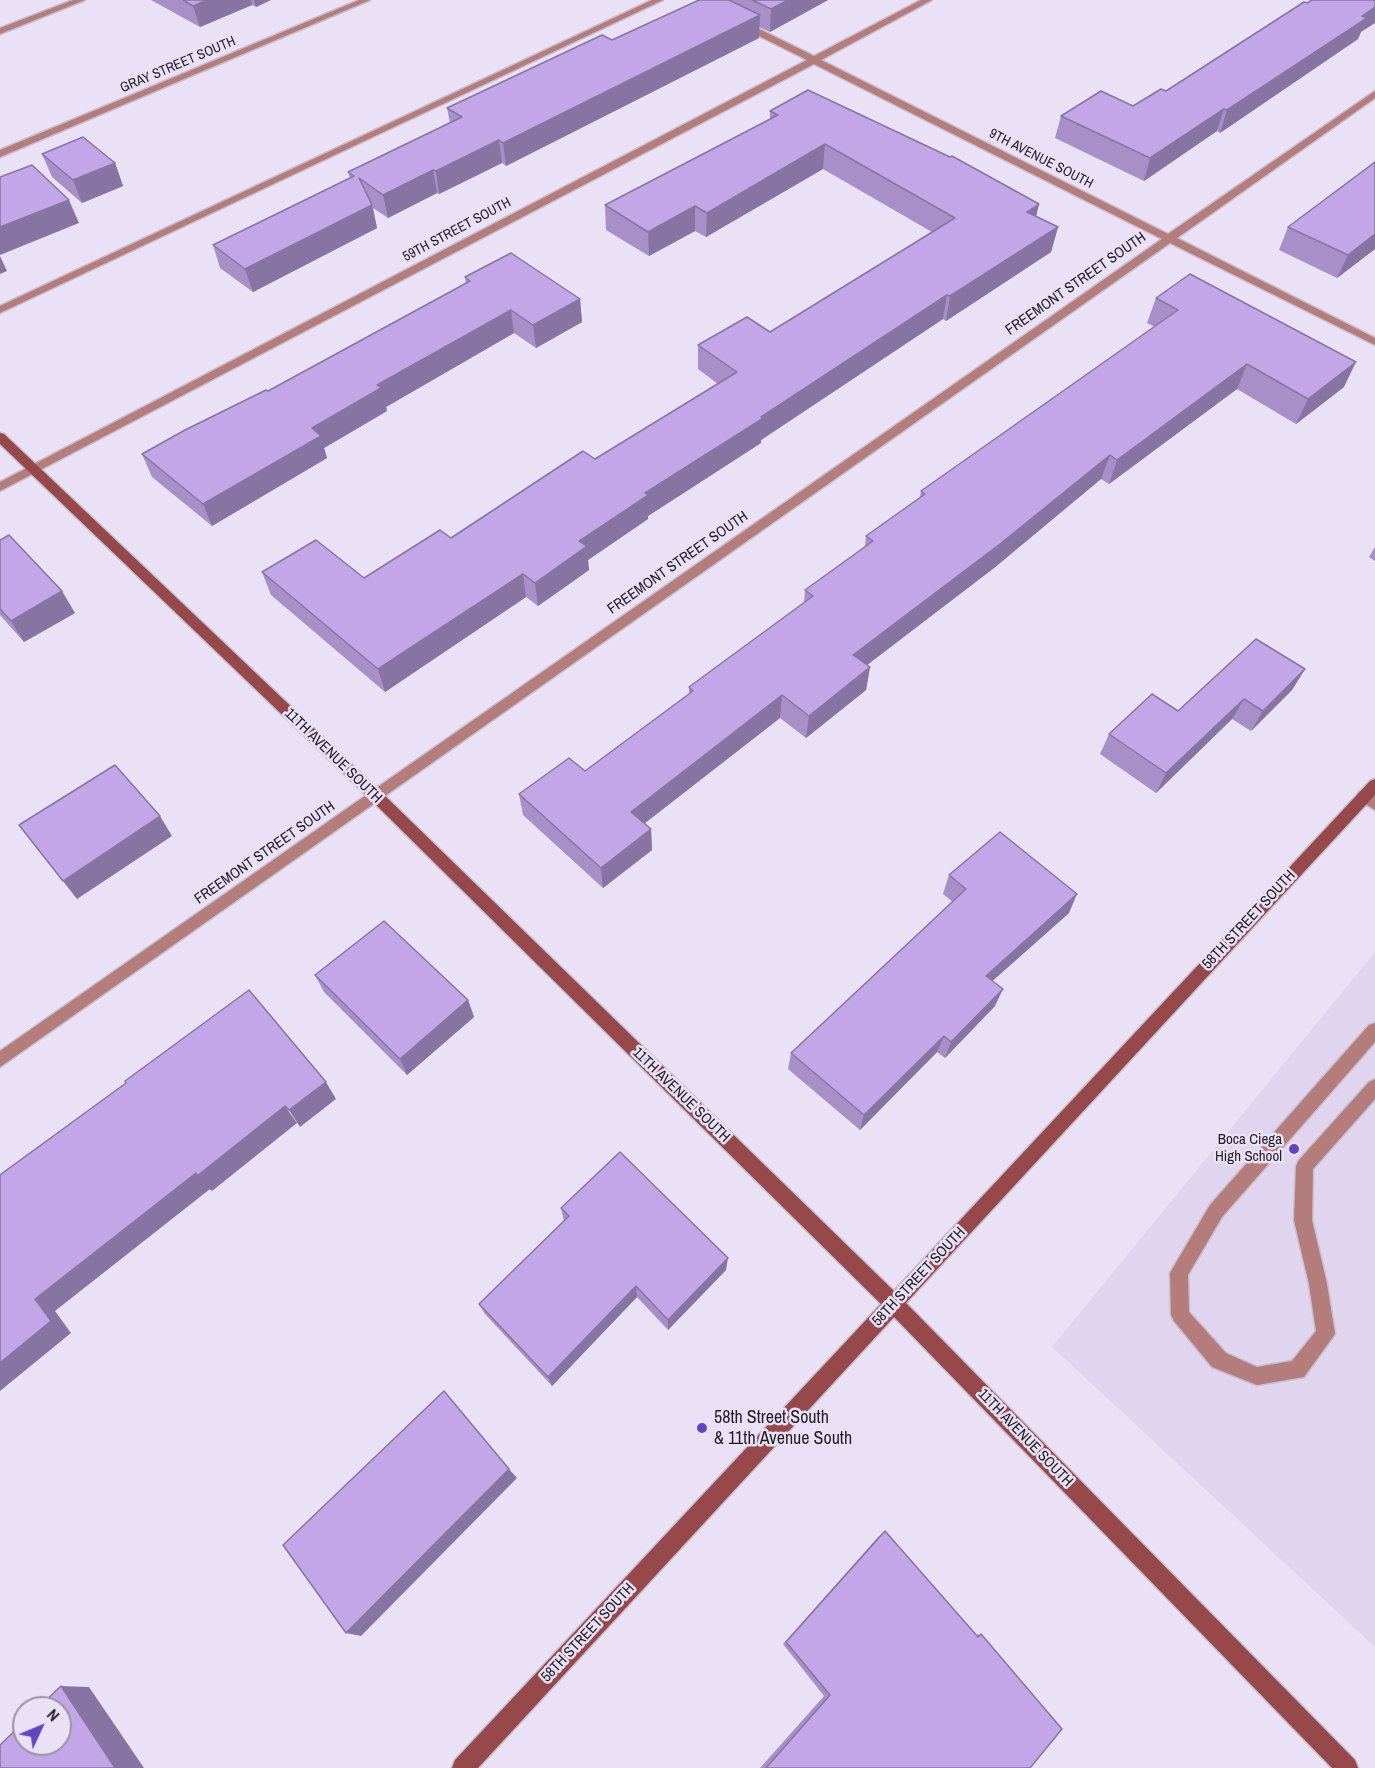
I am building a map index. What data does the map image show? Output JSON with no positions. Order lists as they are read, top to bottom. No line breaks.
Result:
{"streets":{"street":["GRAY STREET SOUTH","9TH AVENUE SOUTH","59TH STREET SOUTH","FREEMONT STREET SOUTH","11TH AVENUE SOUTH","58TH STREET SOUTH"]},"crossings":[["9TH AVENUE SOUTH","59TH STREET SOUTH"],["9TH AVENUE SOUTH","FREEMONT STREET SOUTH"],["59TH STREET SOUTH","11TH AVENUE SOUTH"],["FREEMONT STREET SOUTH","11TH AVENUE SOUTH"],["11TH AVENUE SOUTH","58TH STREET SOUTH"]],"places":["Boca Ciega High School","58th Street South & 11th Avenue South"],"north":"top right"}
